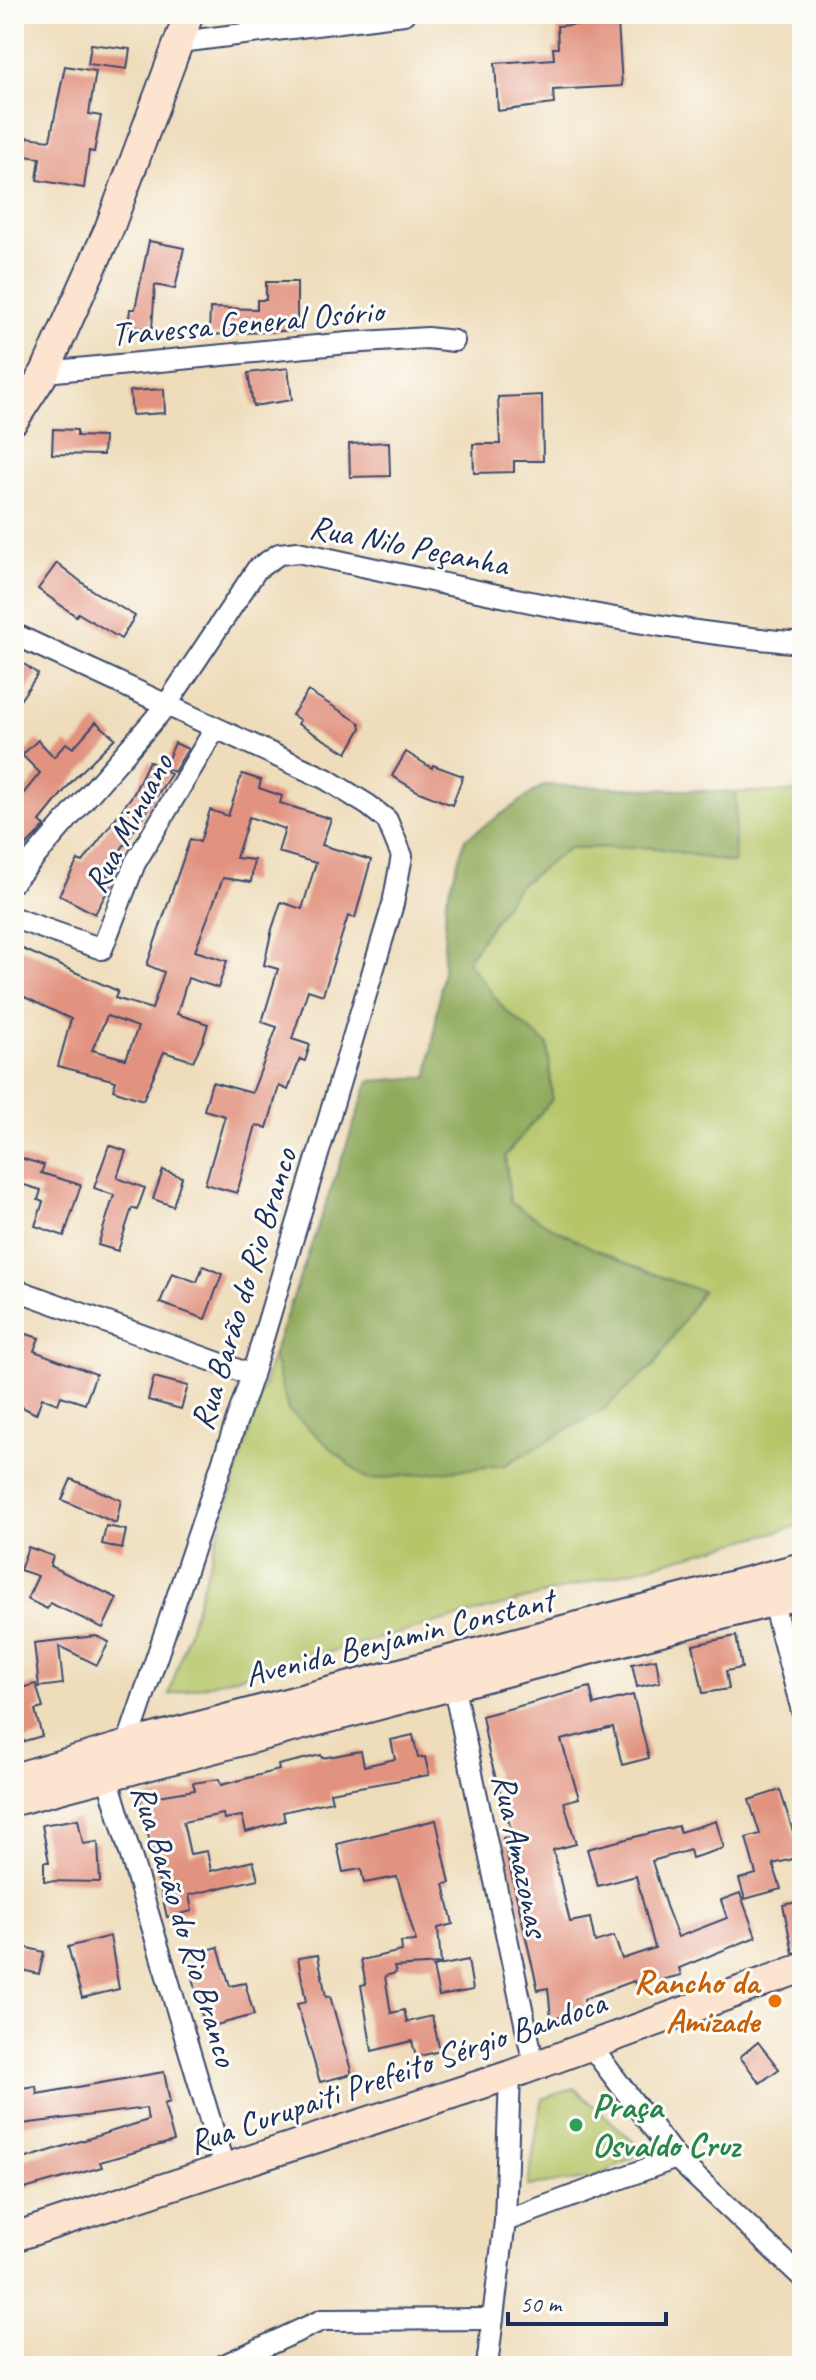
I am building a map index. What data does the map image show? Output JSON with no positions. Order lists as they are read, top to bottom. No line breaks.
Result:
{"streets":{"main road":["Avenida Benjamin Constant","Rua Curupaiti Prefeito Sérgio Bandoca"],"street":["Travessa General Osório","Rua Nilo Peçanha","Rua Minuano","Rua Barão do Rio Branco","Rua Amazonas"]},"crossings":[["Rua Nilo Peçanha","Rua Barão do Rio Branco"],["Rua Minuano","Rua Barão do Rio Branco"],["Rua Barão do Rio Branco","Avenida Benjamin Constant"],["Rua Barão do Rio Branco","Rua Curupaiti Prefeito Sérgio Bandoca"],["Avenida Benjamin Constant","Rua Amazonas"],["Rua Amazonas","Rua Curupaiti Prefeito Sérgio Bandoca"]],"places":["Rancho da Amizade","Praça Osvaldo Cruz"],"scale_bar":"50 m"}
